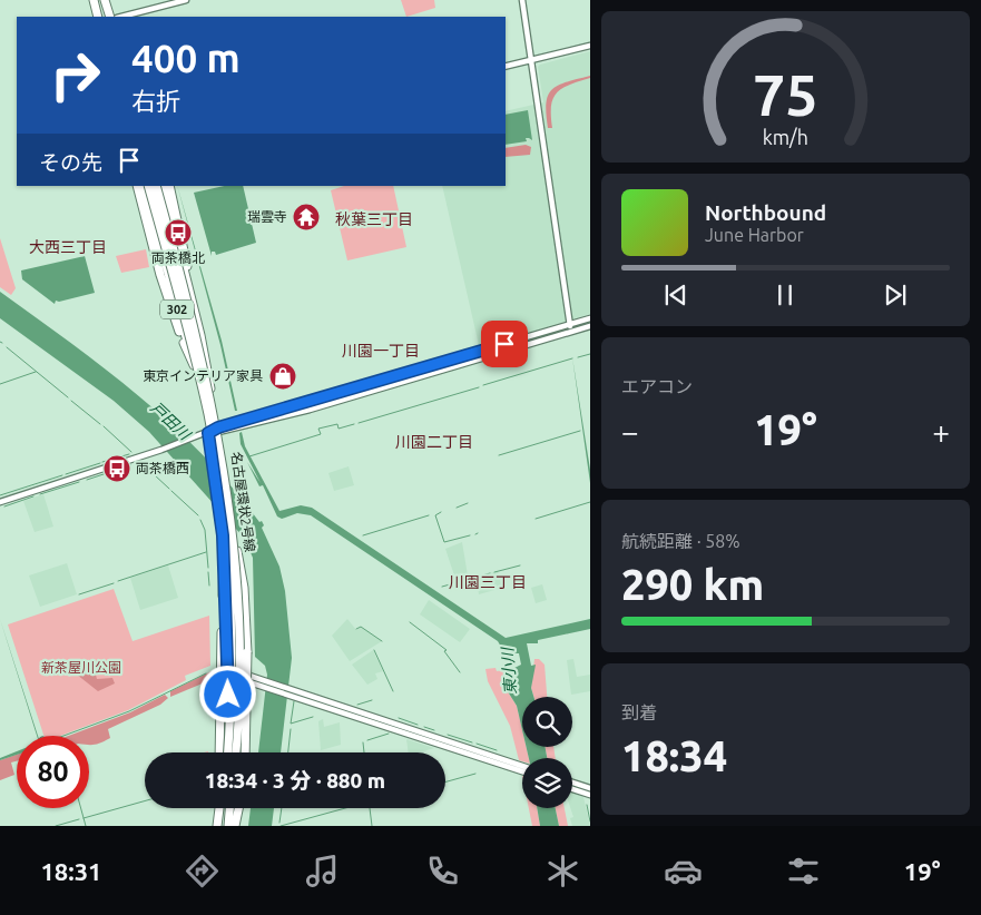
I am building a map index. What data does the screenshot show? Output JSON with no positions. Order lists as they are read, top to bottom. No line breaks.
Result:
{"streets":{"highway":["302","名古屋環状2号線"]},"districts":["秋葉三丁目","大西三丁目","川園一丁目","川園二丁目","川園三丁目"],"water":["戸田川","東小川"],"parks":["新茶屋川公園"],"places":{"temple":["瑞雲寺"],"bus stop":["両茶橋北","両茶橋西"],"shop":["東京インテリア家具"]},"page":{"turn":["400 m","右折"],"then":"その先","song":["Northbound","June Harbor"],"tile":["エアコン",["航続距離 · 58%","290 km"],["到着","18:34"]],"heat":["−","19°","+"],"limit":"80","trip":"18:34 · 3 分 · 880 m","tabs":["18:31","19°"],"gauge":["75","km/h"]}}
